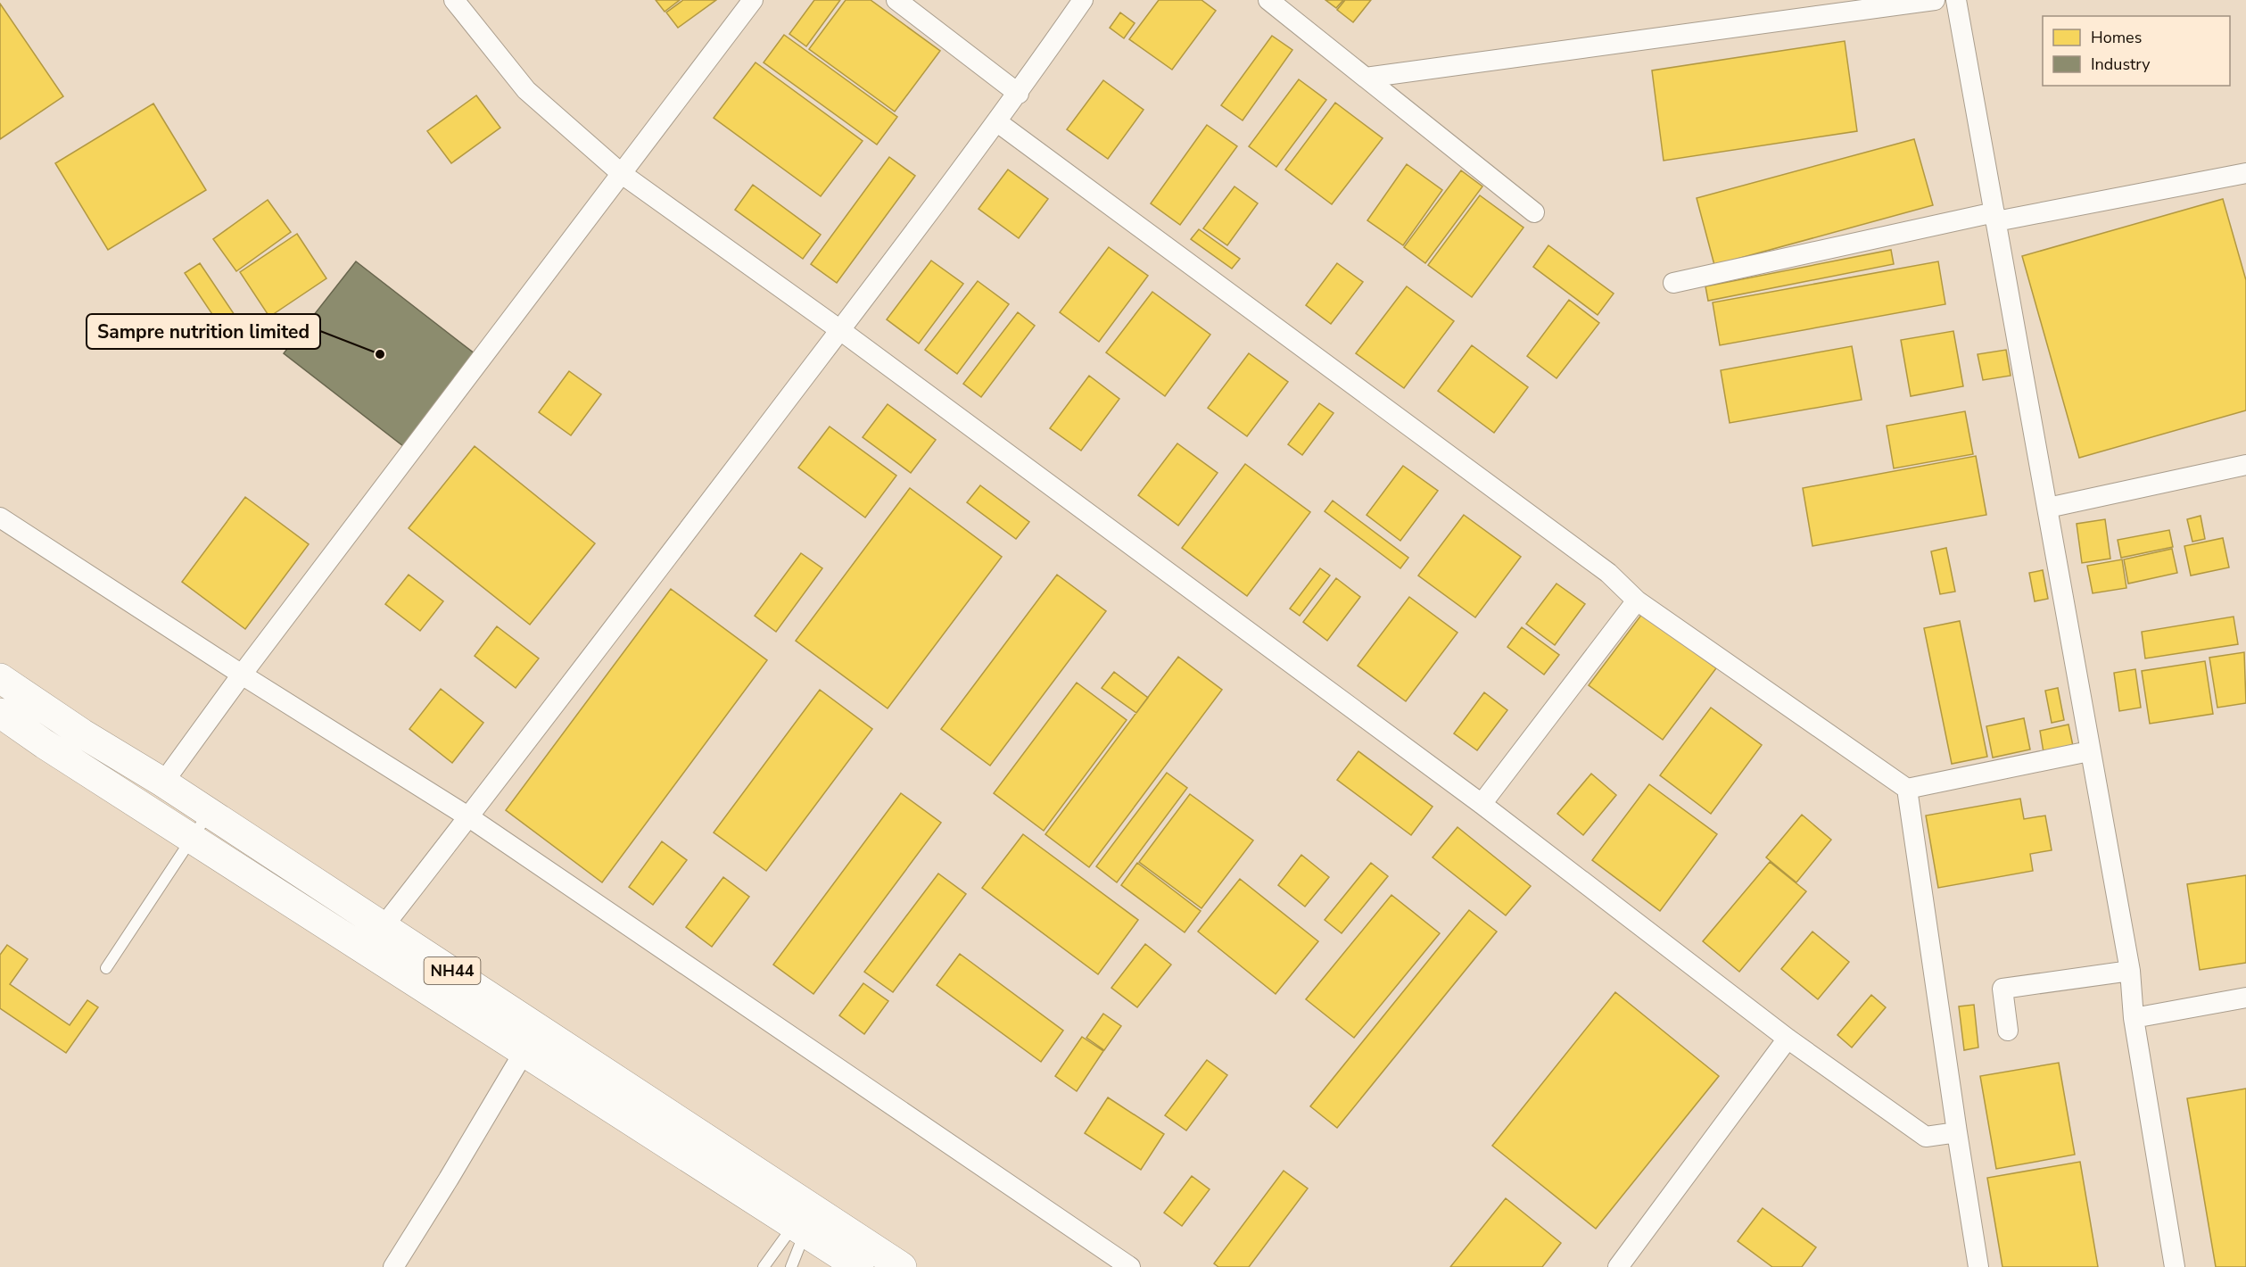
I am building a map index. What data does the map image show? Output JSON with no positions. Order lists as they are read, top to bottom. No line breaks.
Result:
{"streets":{"highway":["NH44"]},"places":["Sampre nutrition limited"],"legend":["Homes","Industry"]}
